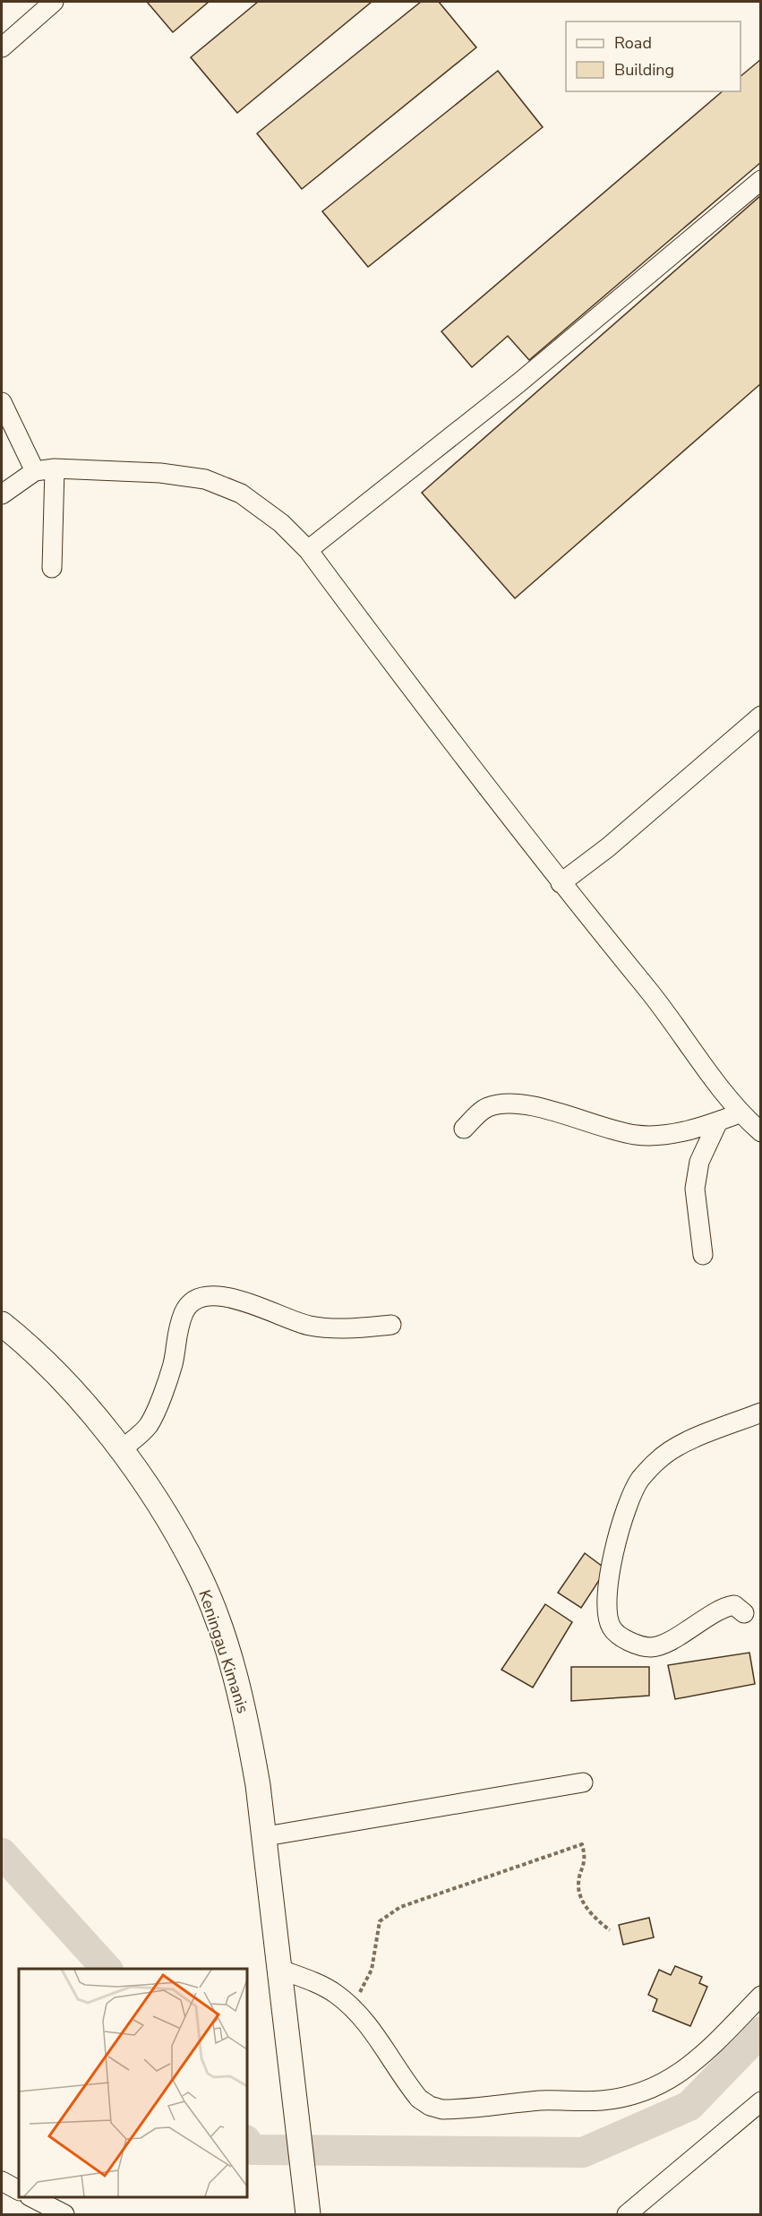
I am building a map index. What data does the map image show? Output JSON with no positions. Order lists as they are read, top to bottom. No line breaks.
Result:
{"streets":{"main road":["Keningau Kimanis"]},"legend":["Road","Building"]}
